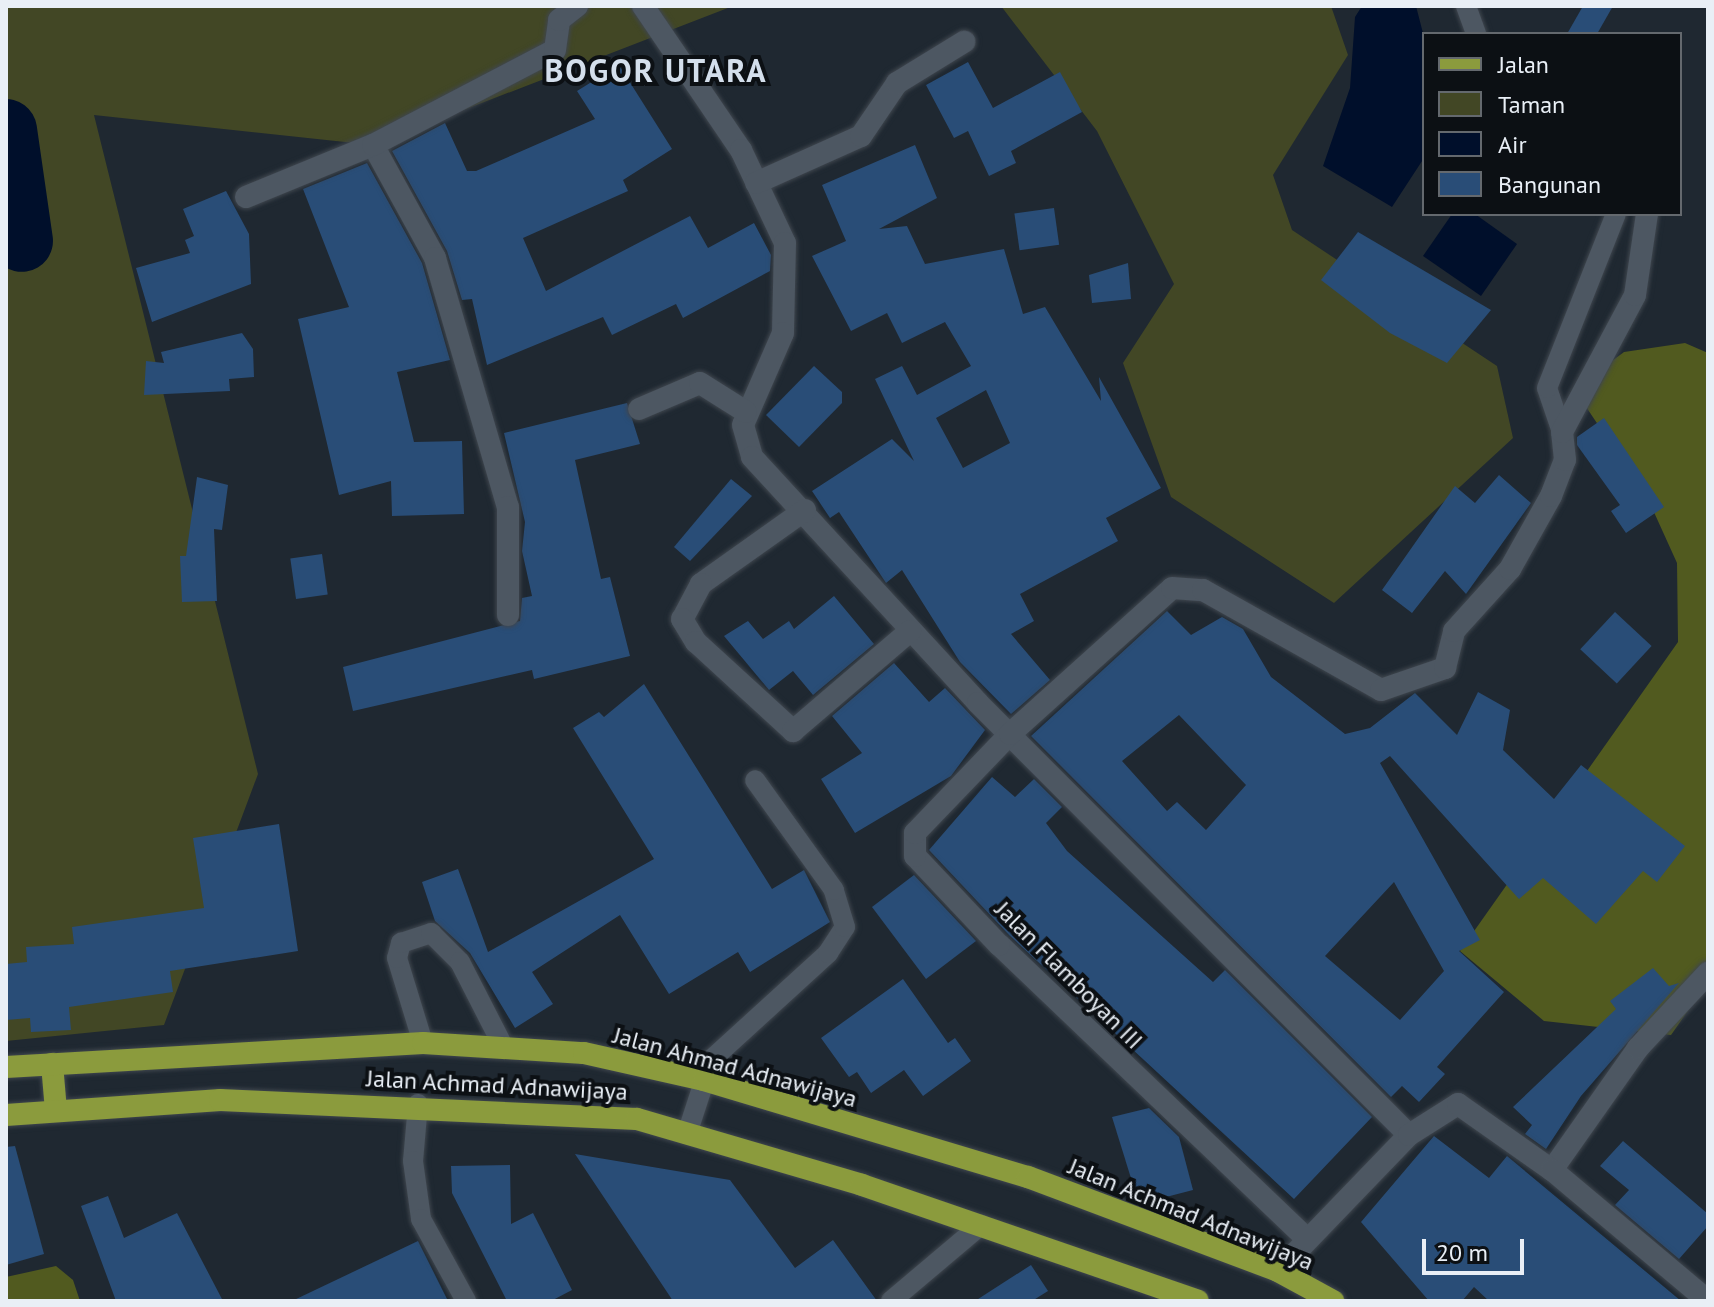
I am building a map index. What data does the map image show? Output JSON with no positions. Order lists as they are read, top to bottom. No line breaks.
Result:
{"streets":{"main road":["Jalan Ahmad Adnawijaya","Jalan Achmad Adnawijaya"],"street":["Jalan Flamboyan III"]},"crossings":[["Jalan Ahmad Adnawijaya","Jalan Achmad Adnawijaya"]],"districts":["BOGOR UTARA"],"legend":["Jalan","Taman","Air","Bangunan"],"scale_bar":"20 m"}
